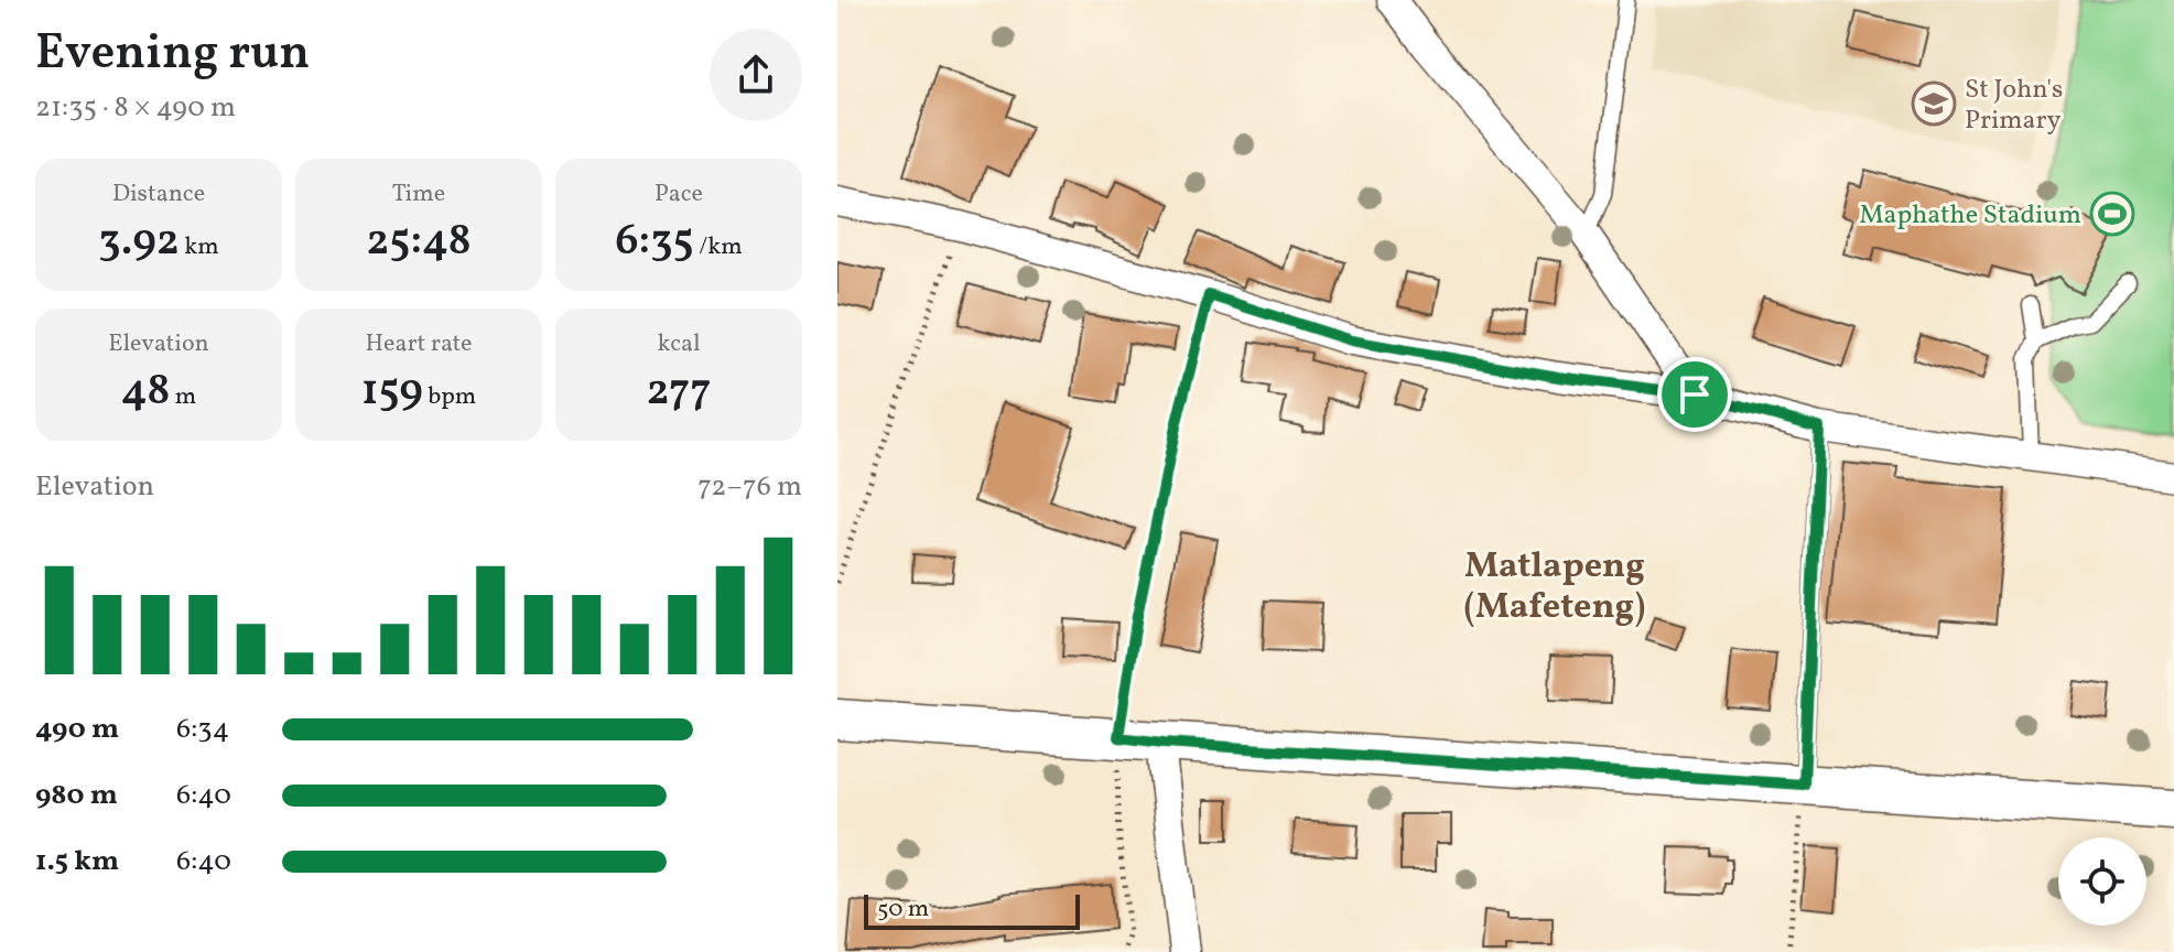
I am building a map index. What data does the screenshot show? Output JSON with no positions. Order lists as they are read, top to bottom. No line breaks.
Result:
{"districts":["Matlapeng (Mafeteng)"],"places":{"school or university":["St John's Primary"],"sports":["Maphathe Stadium"]},"scale_bar":"50 m","page":{"heading":["Evening run","21:35 · 8 × 490 m"],"stats":[["Distance","3.92 km"],["Time","25:48"],["Pace","6:35 /km"],["Elevation","48 m"],["Heart rate","159 bpm"],["kcal","277"]],"chart":["Elevation","72–76 m"],"list":[{"name":"490 m","note":"6:34"},{"name":"980 m","note":"6:40"},{"name":"1.5 km","note":"6:40"}],"scale":"50 m"}}
